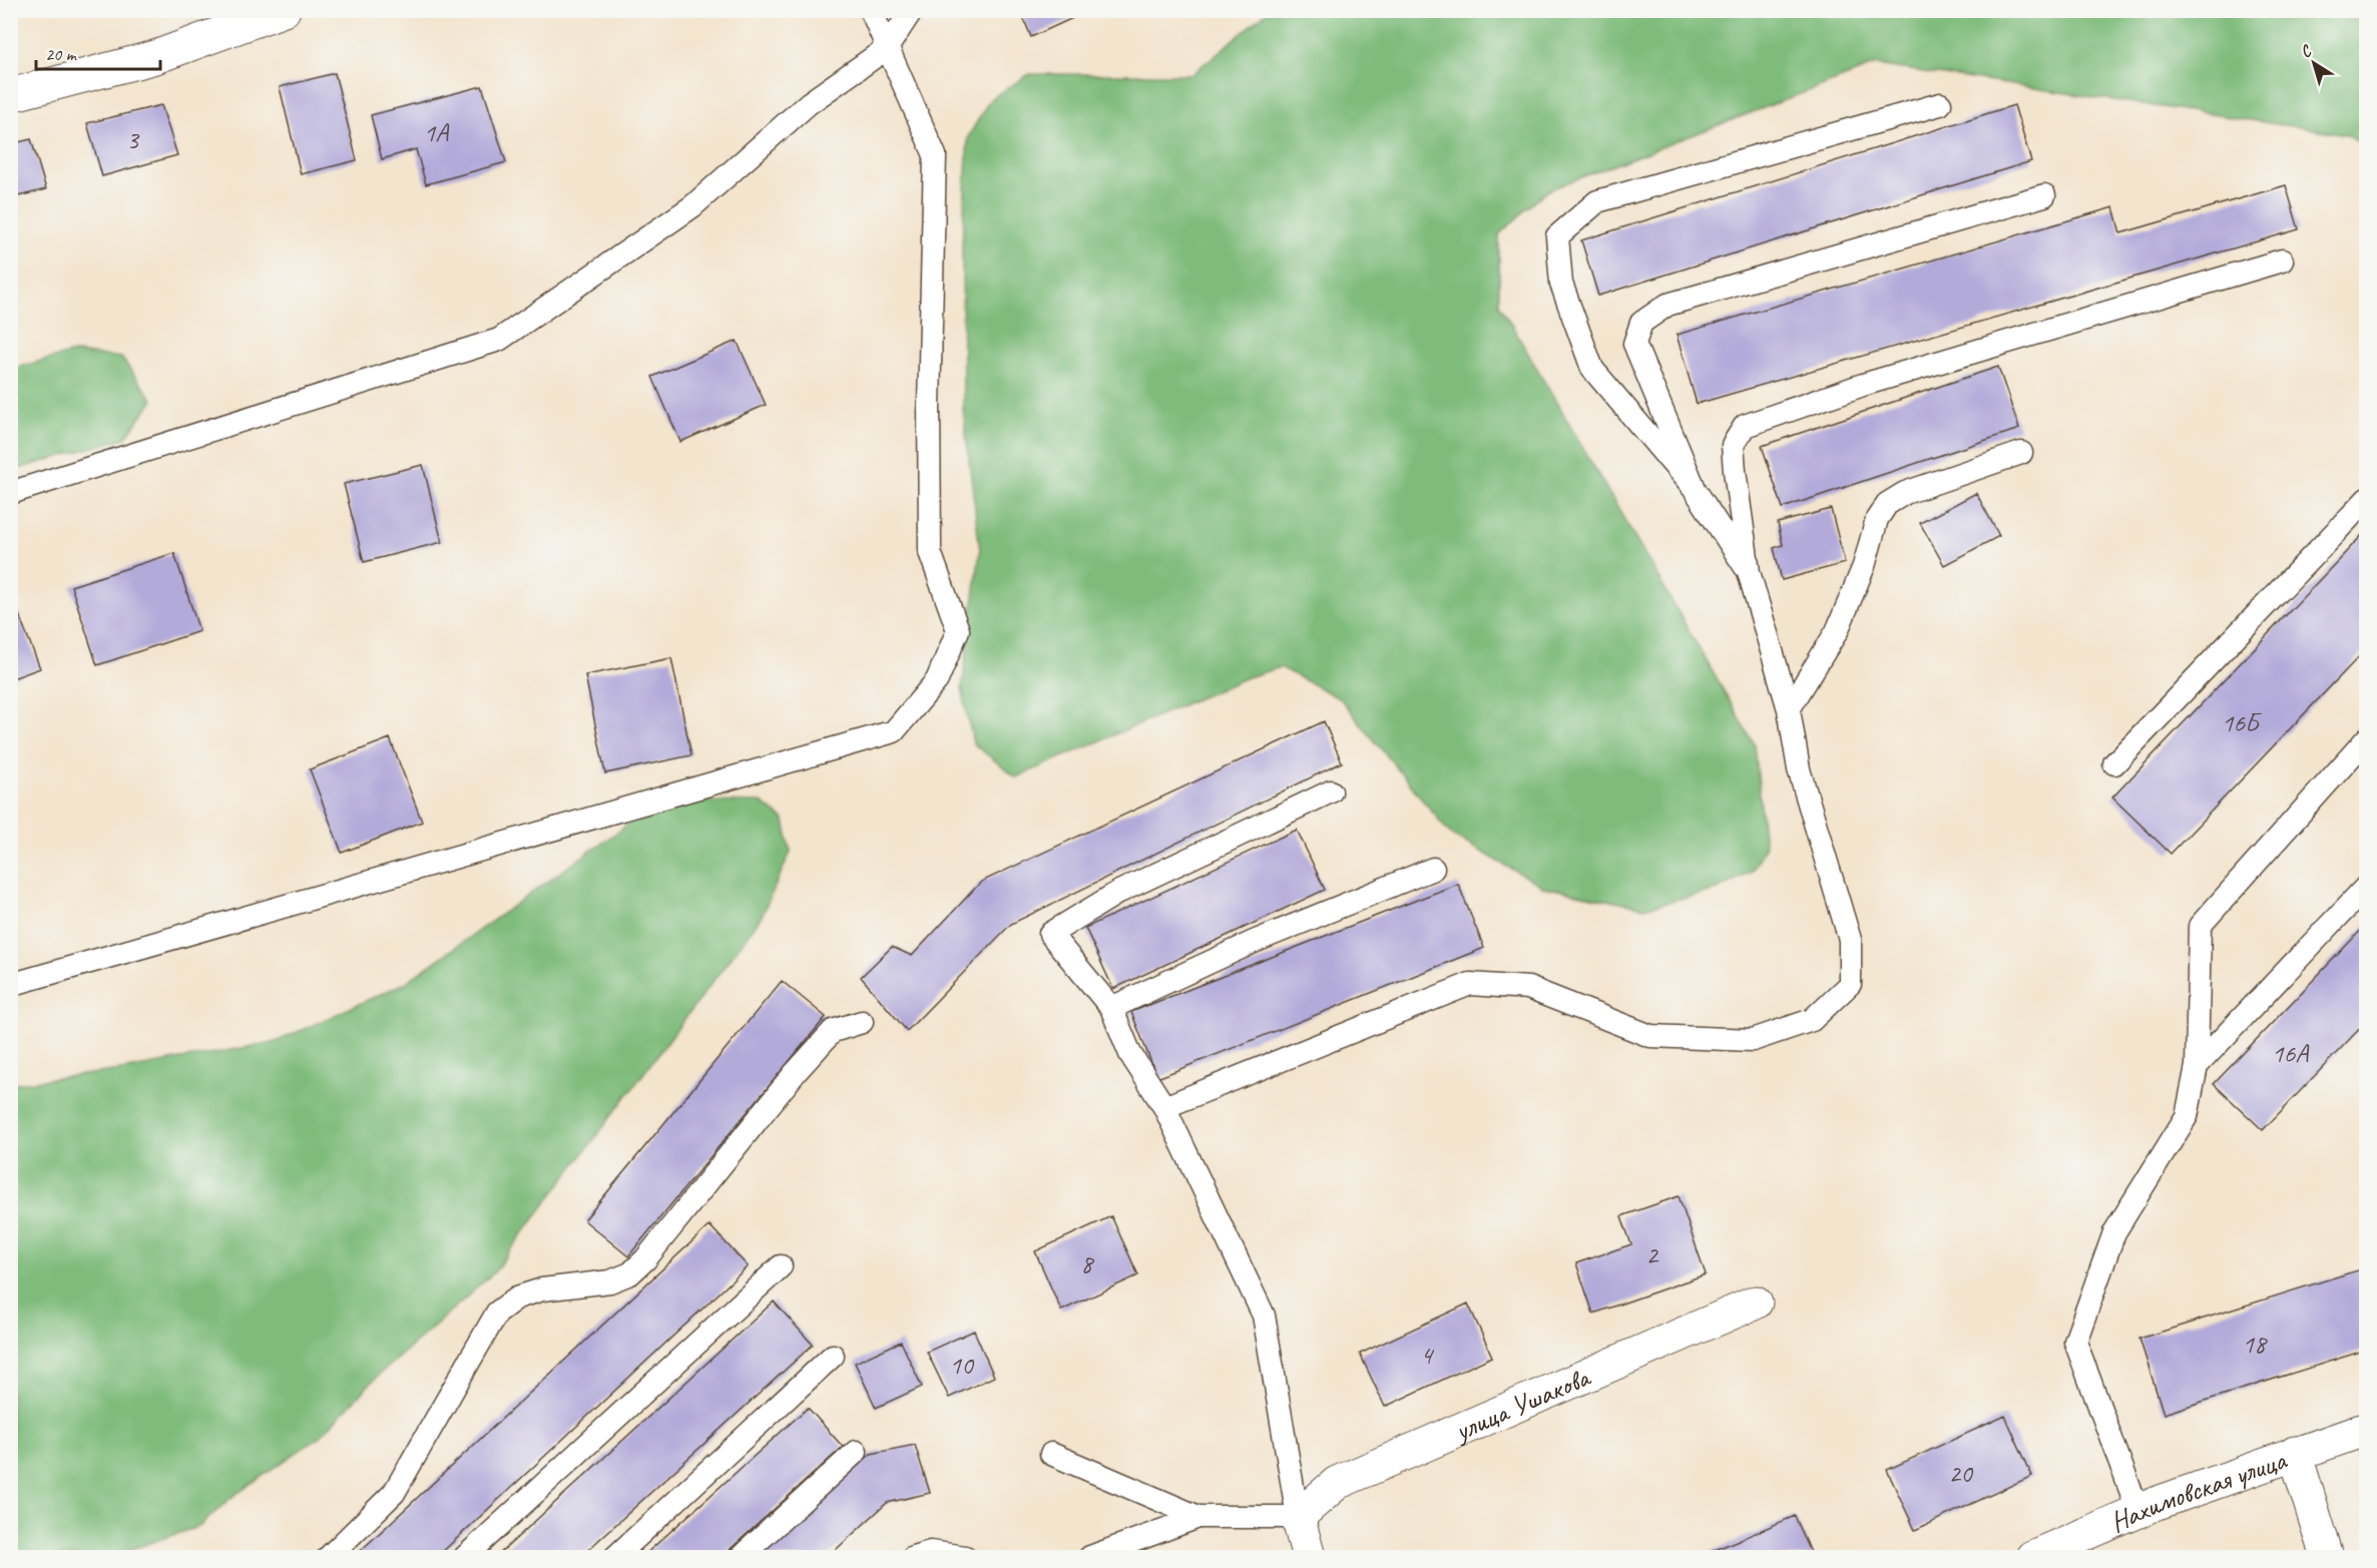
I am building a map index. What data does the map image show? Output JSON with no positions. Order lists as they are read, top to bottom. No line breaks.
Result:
{"streets":{"street":["улица Ушакова","Нахимовская улица"]},"house_numbers":["1А","3","16Б","16А","2","8","18","4","10","20"],"scale_bar":"20 m","north":"top left"}
